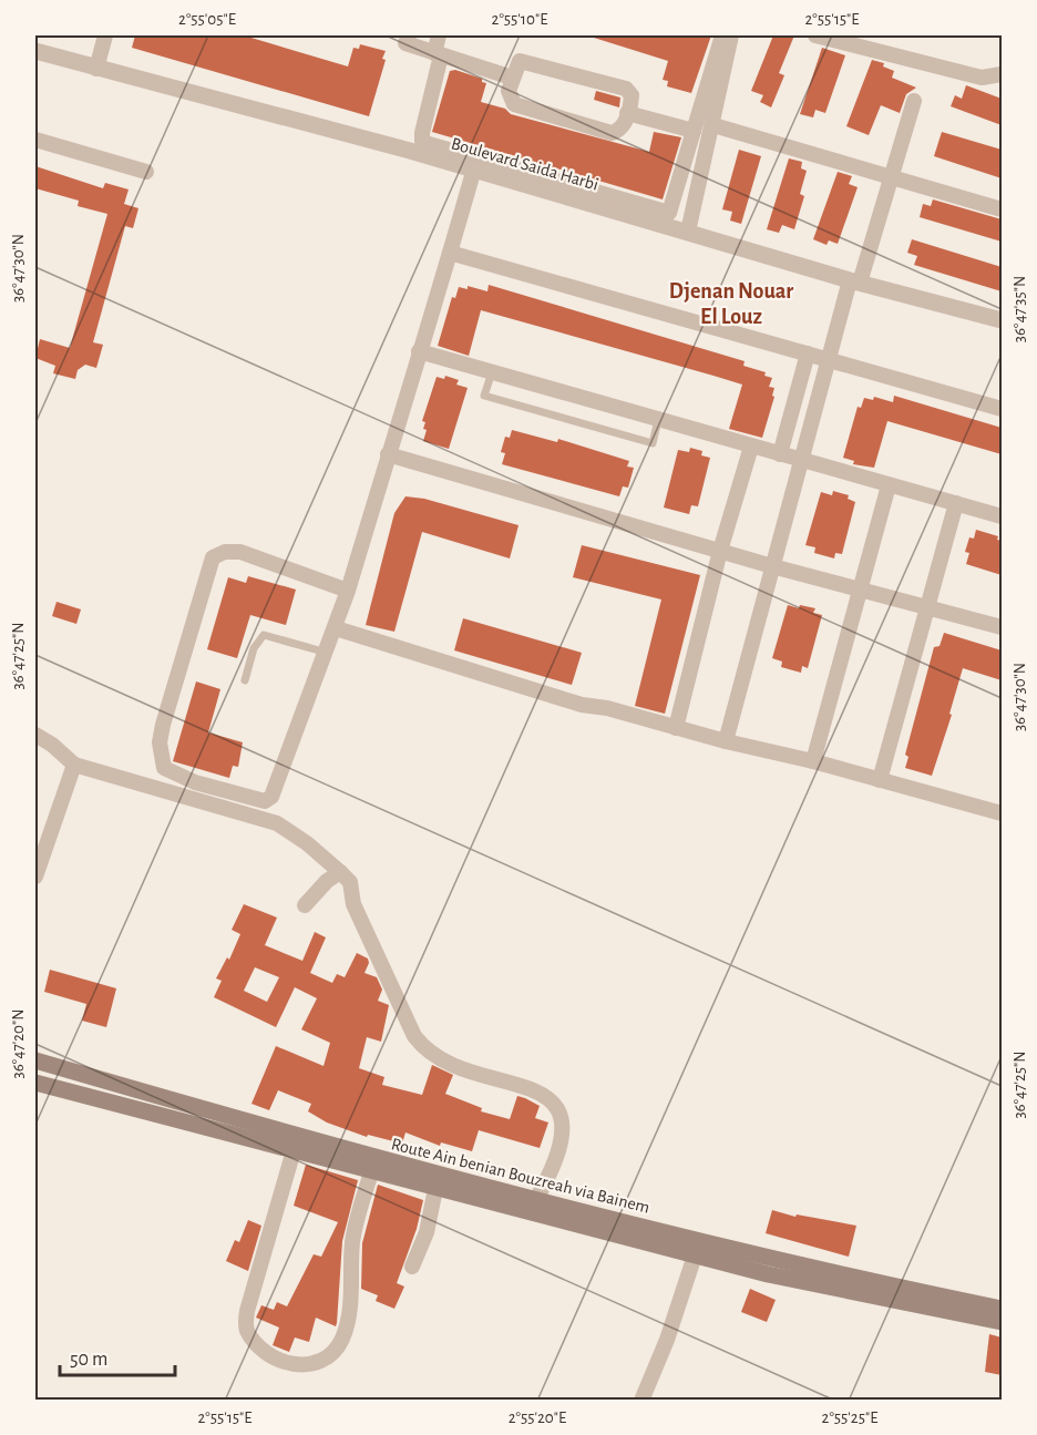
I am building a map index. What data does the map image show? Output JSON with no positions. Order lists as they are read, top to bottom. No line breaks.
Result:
{"streets":{"main road":["Route Ain benian Bouzreah via Bainem"],"street":["Boulevard Saida Harbi"]},"districts":["Djenan Nouar El Louz"],"scale_bar":"50 m","coordinates":["2°55'05\"E","2°55'10\"E","2°55'15\"E","36°47'30\"N","36°47'35\"N","36°47'25\"N","36°47'20\"N","2°55'20\"E","2°55'25\"E"]}
